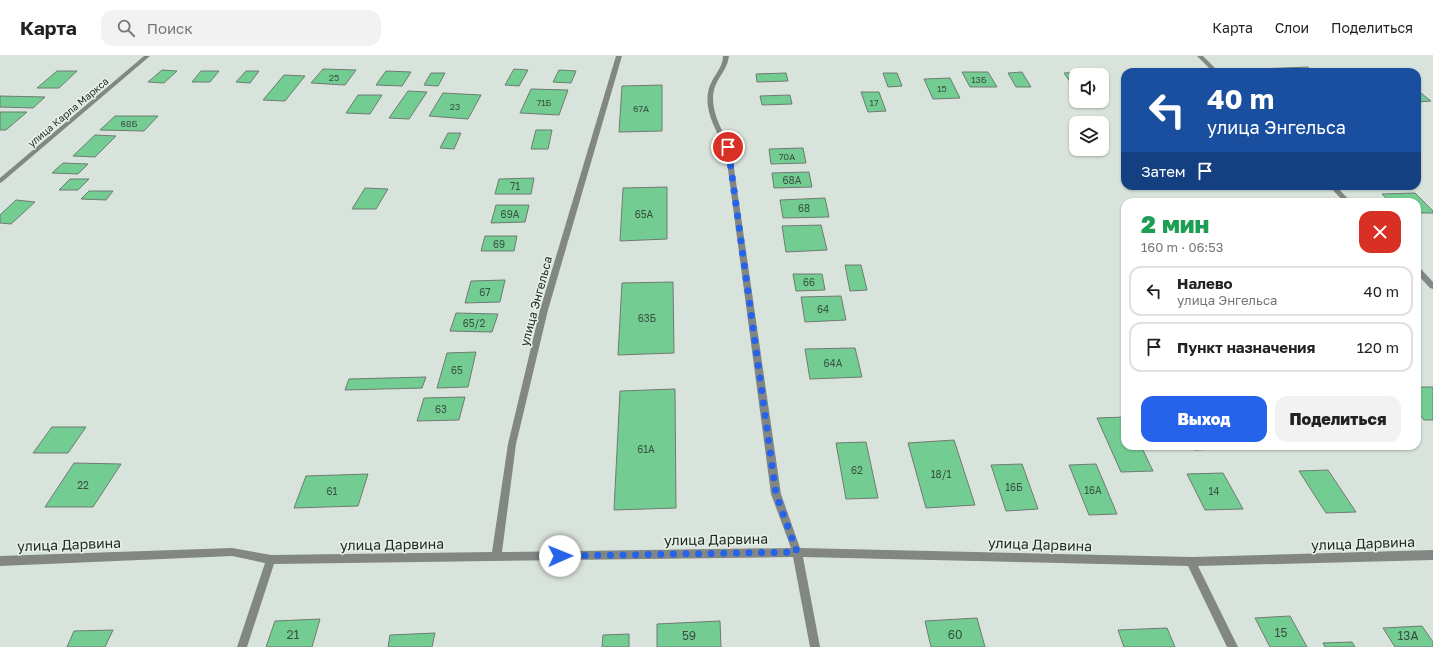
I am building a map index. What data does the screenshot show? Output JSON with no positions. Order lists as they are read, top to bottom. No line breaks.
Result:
{"streets":{"street":["улица Карла Маркса","улица Энгельса","улица Дарвина"]},"crossings":[["улица Энгельса","улица Дарвина"]],"house_numbers":["25","13Б","15","71Б","17","23","67А","68Б","70А","68А","71","68","69А","65А","69","66","67","64","63Б","65/2","64А","65","63","61А","62","18/1","22","16Б","16А","61","14","15","21","60","59","13А"],"page":{"header":"Карта","search":"Поиск","nav":["Карта","Слои","Поделиться"],"turn":["40 m","улица Энгельса"],"then":"Затем","heading":["2 мин","160 m · 06:53"],"list":[{"name":"Налево","note":"улица Энгельса","value":"40 m"},{"name":"Пункт назначения","value":"120 m"}],"buttons":["Выход","Поделиться"]}}
